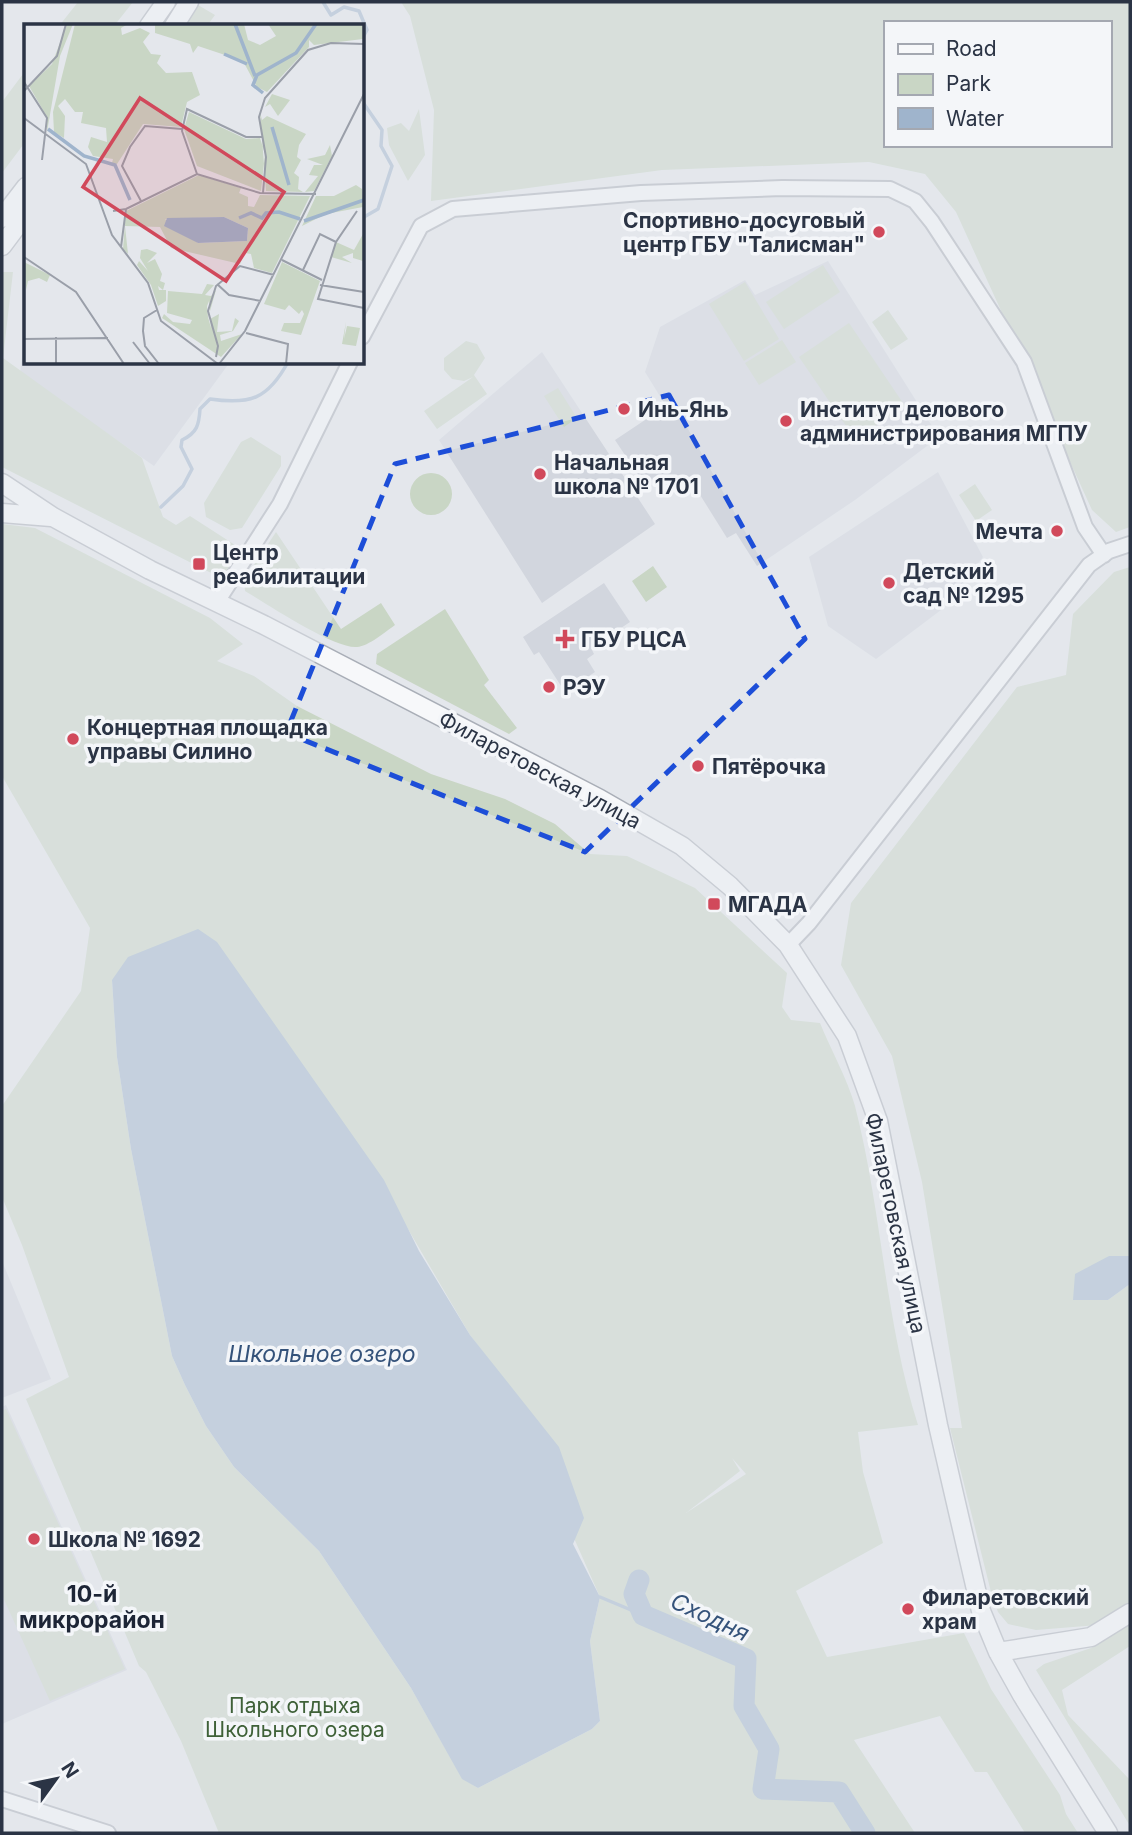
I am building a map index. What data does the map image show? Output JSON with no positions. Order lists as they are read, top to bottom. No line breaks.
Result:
{"streets":{"street":["Филаретовская улица"]},"districts":["10-й микрорайон"],"water":["Школьное озеро","Сходня"],"parks":["Парк отдыха Школьного озера"],"places":{"other":["Спортивно-досуговый центр ГБУ \"Талисман\"","Инь-Янь","Институт делового администрирования МГПУ","Начальная школа № 1701","Мечта","Детский сад № 1295","РЭУ","Концертная площадка управы Силино","Пятёрочка","Школа № 1692","Филаретовский храм"],"transit":["Центр реабилитации","МГАДА"],"health":["ГБУ РЦСА"]},"legend":["Road","Park","Water"],"north":"top right"}
